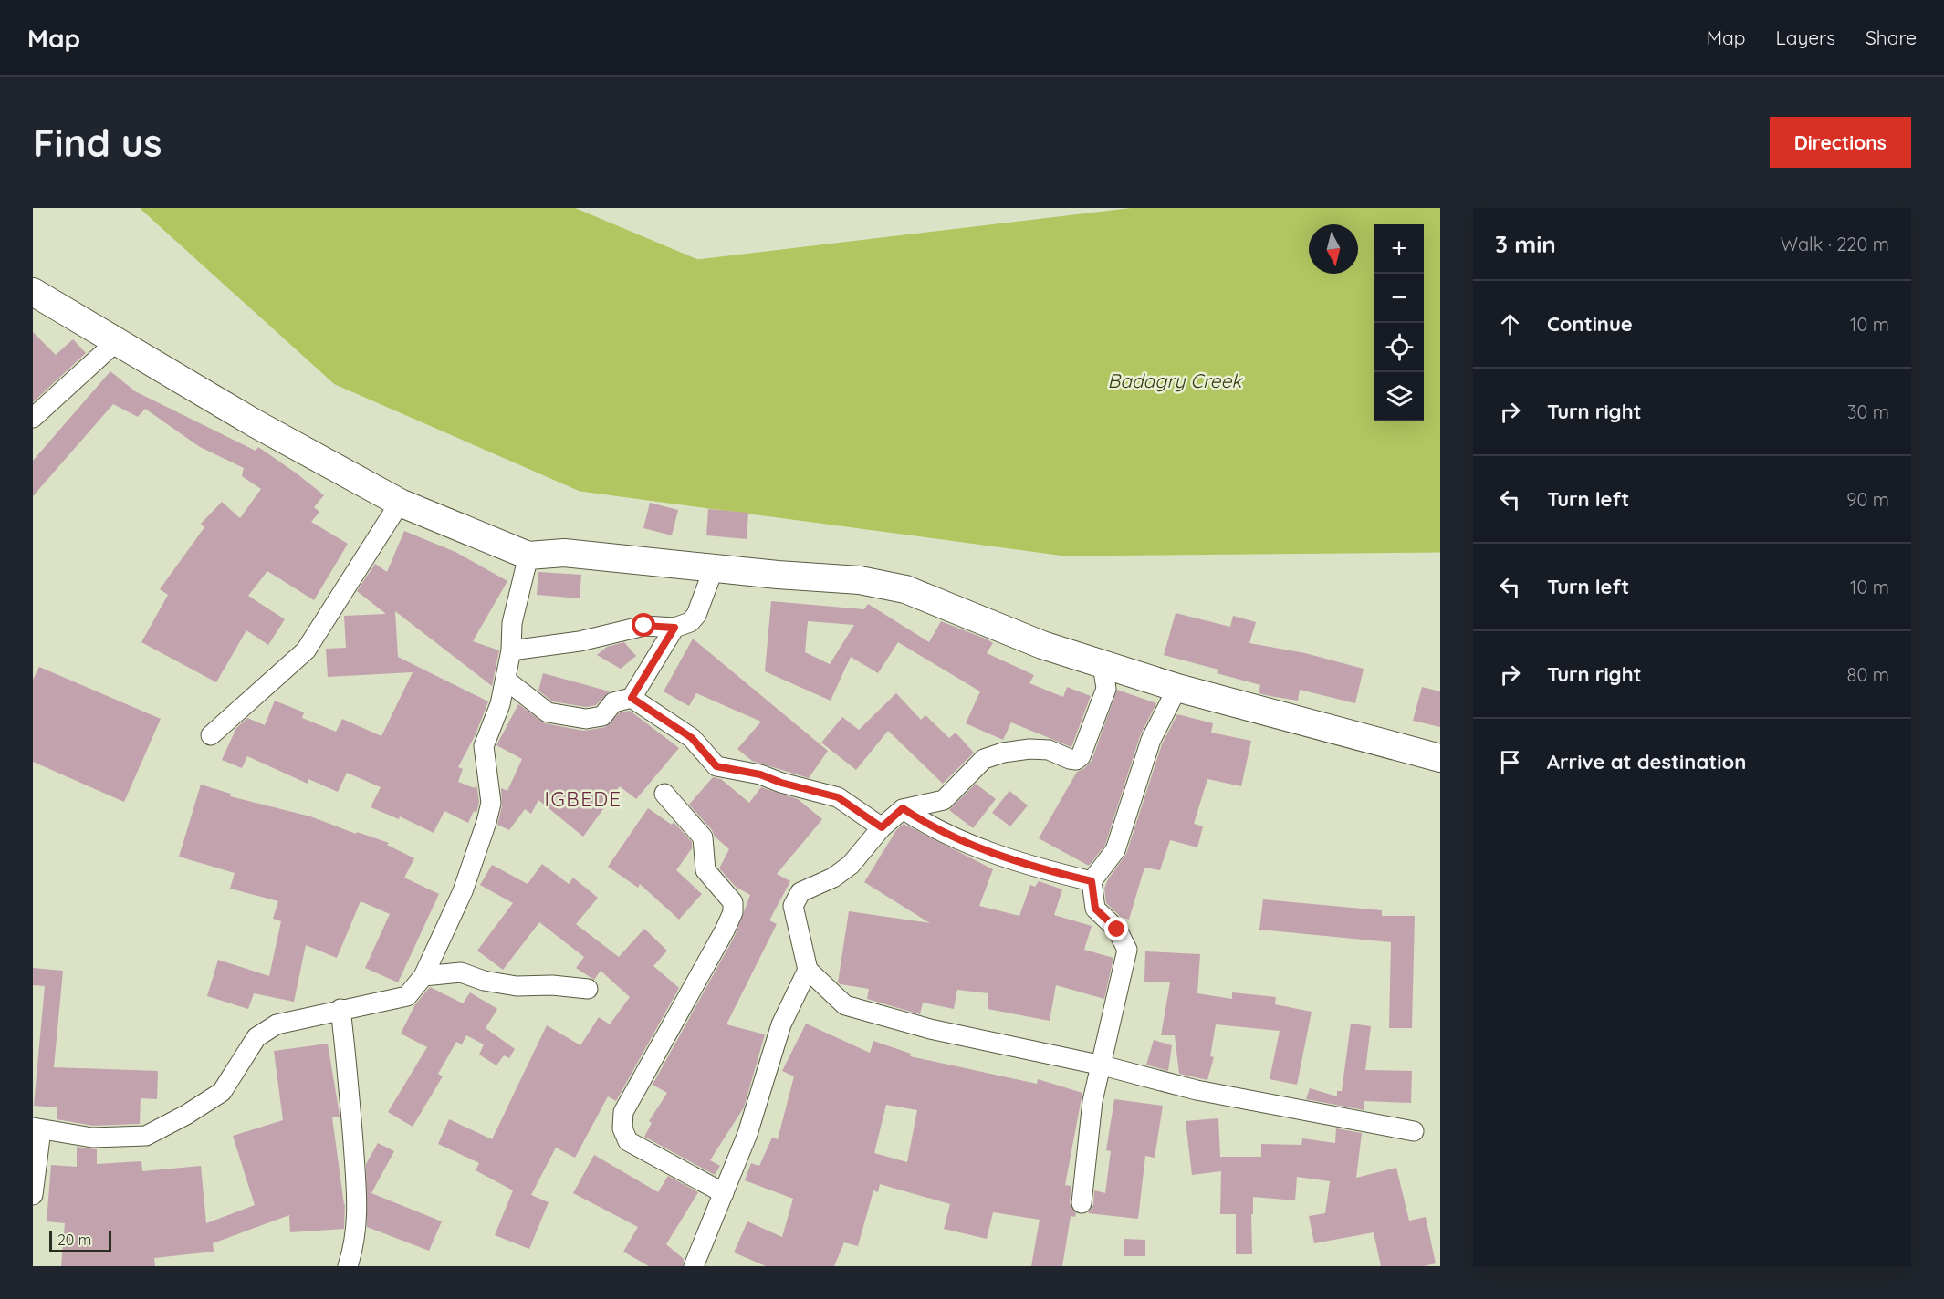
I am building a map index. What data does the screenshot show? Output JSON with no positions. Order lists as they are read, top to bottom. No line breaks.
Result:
{"districts":["IGBEDE"],"water":["Badagry Creek"],"scale_bar":"20 m","north":"bottom","page":{"header":"Map","nav":["Map","Layers","Share"],"buttons":"Directions","title":"Find us","heading":["3 min","Walk · 220 m"],"map_buttons":["+","−"],"list":[["Continue","10 m"],["Turn right","30 m"],["Turn left","90 m"],["Turn left","10 m"],["Turn right","80 m"],"Arrive at destination"],"scale":"20 m"}}
